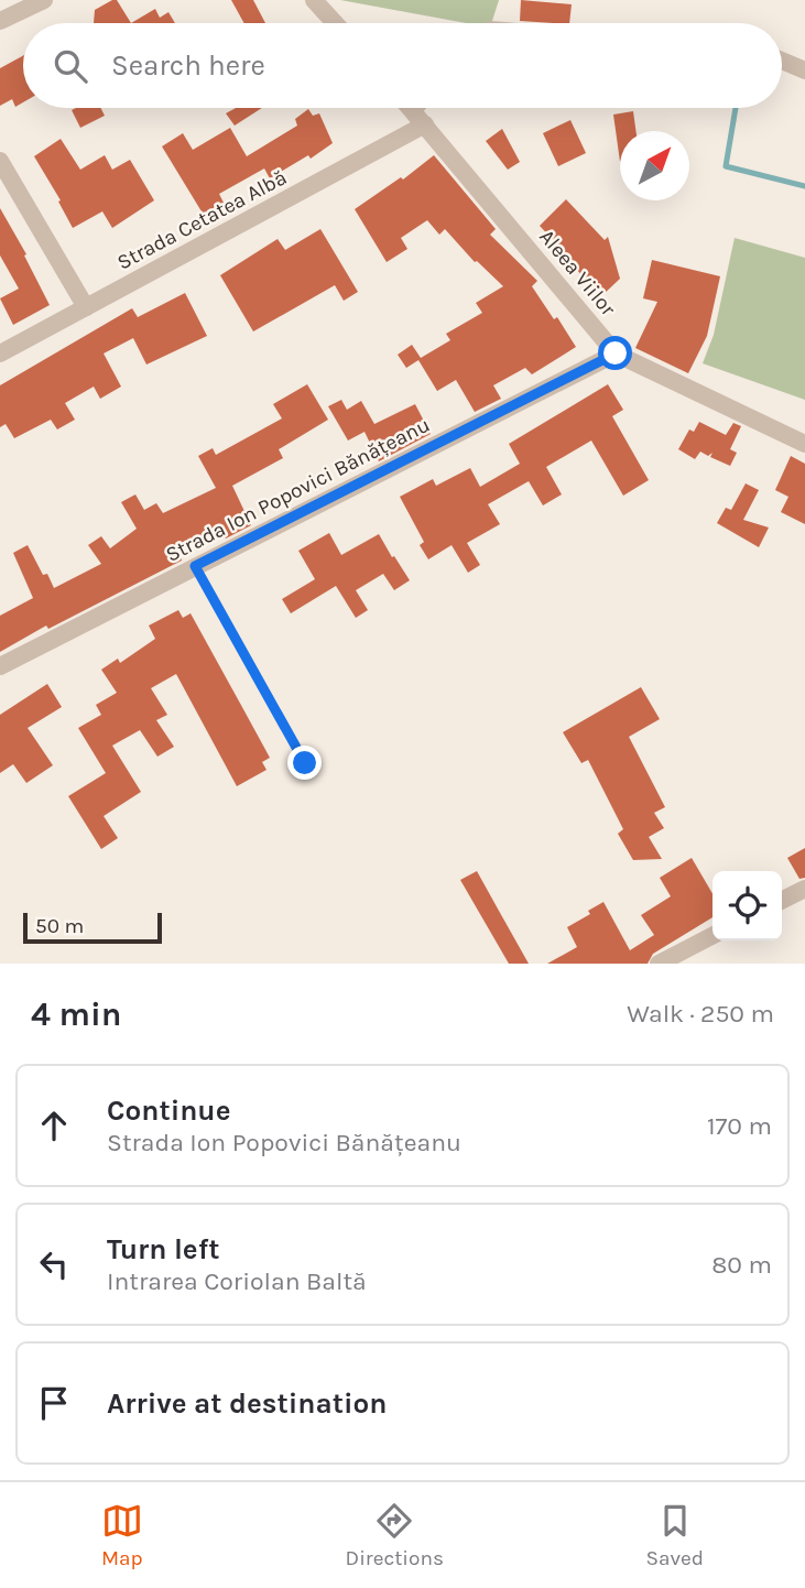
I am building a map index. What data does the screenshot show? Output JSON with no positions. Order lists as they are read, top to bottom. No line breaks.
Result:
{"streets":{"street":["Strada Cetatea Albă","Aleea Viilor","Strada Ion Popovici Bănățeanu"]},"crossings":[["Strada Cetatea Albă","Aleea Viilor"],["Aleea Viilor","Strada Ion Popovici Bănățeanu"]],"scale_bar":"50 m","north":"top right","page":{"search":"Search here","scale":"50 m","heading":["4 min","Walk · 250 m"],"list":[["Continue","Strada Ion Popovici Bănățeanu","170 m"],["Turn left","Intrarea Coriolan Baltă","80 m"],"Arrive at destination"],"nav":["Map","Directions","Saved"]}}
